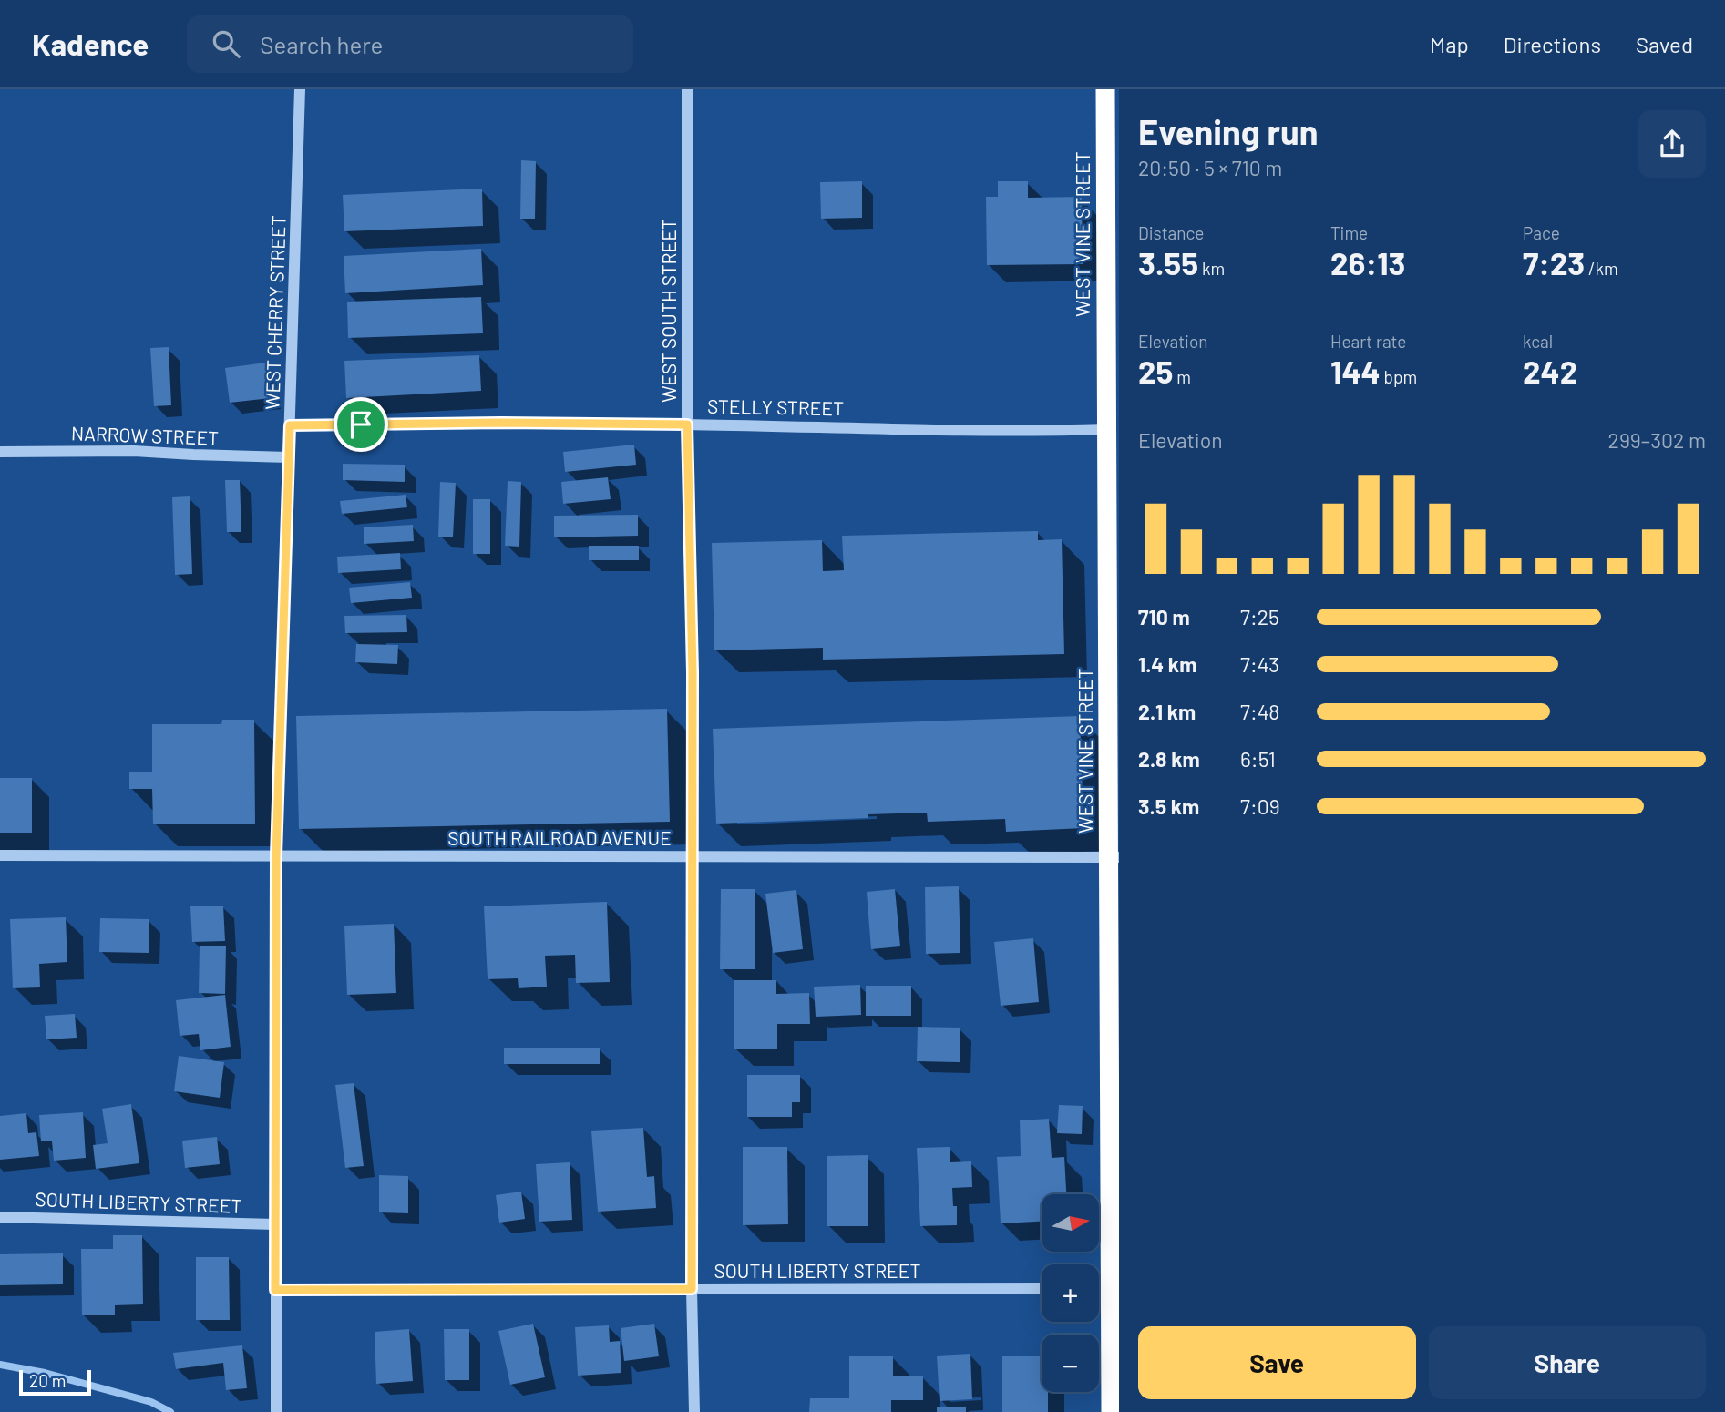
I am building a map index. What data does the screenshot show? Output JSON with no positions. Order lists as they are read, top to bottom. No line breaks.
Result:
{"streets":{"highway":["WEST VINE STREET"],"street":["WEST SOUTH STREET","WEST CHERRY STREET","STELLY STREET","NARROW STREET","SOUTH RAILROAD AVENUE","SOUTH LIBERTY STREET"]},"crossings":[["WEST VINE STREET","STELLY STREET"],["WEST VINE STREET","SOUTH RAILROAD AVENUE"],["WEST SOUTH STREET","STELLY STREET"],["WEST SOUTH STREET","SOUTH RAILROAD AVENUE"],["WEST SOUTH STREET","SOUTH LIBERTY STREET"],["WEST CHERRY STREET","STELLY STREET"],["WEST CHERRY STREET","NARROW STREET"],["WEST CHERRY STREET","SOUTH RAILROAD AVENUE"],["WEST CHERRY STREET","SOUTH LIBERTY STREET"]],"scale_bar":"20 m","north":"right","page":{"header":"Kadence","search":"Search here","nav":["Map","Directions","Saved"],"heading":["Evening run","20:50 · 5 × 710 m"],"stats":[["Distance","3.55 km"],["Time","26:13"],["Pace","7:23 /km"],["Elevation","25 m"],["Heart rate","144 bpm"],["kcal","242"]],"chart":["Elevation","299–302 m"],"list":[{"name":"710 m","note":"7:25"},{"name":"1.4 km","note":"7:43"},{"name":"2.1 km","note":"7:48"},{"name":"2.8 km","note":"6:51"},{"name":"3.5 km","note":"7:09"}],"map_buttons":["+","−"],"buttons":["Save","Share"],"scale":"20 m"}}
